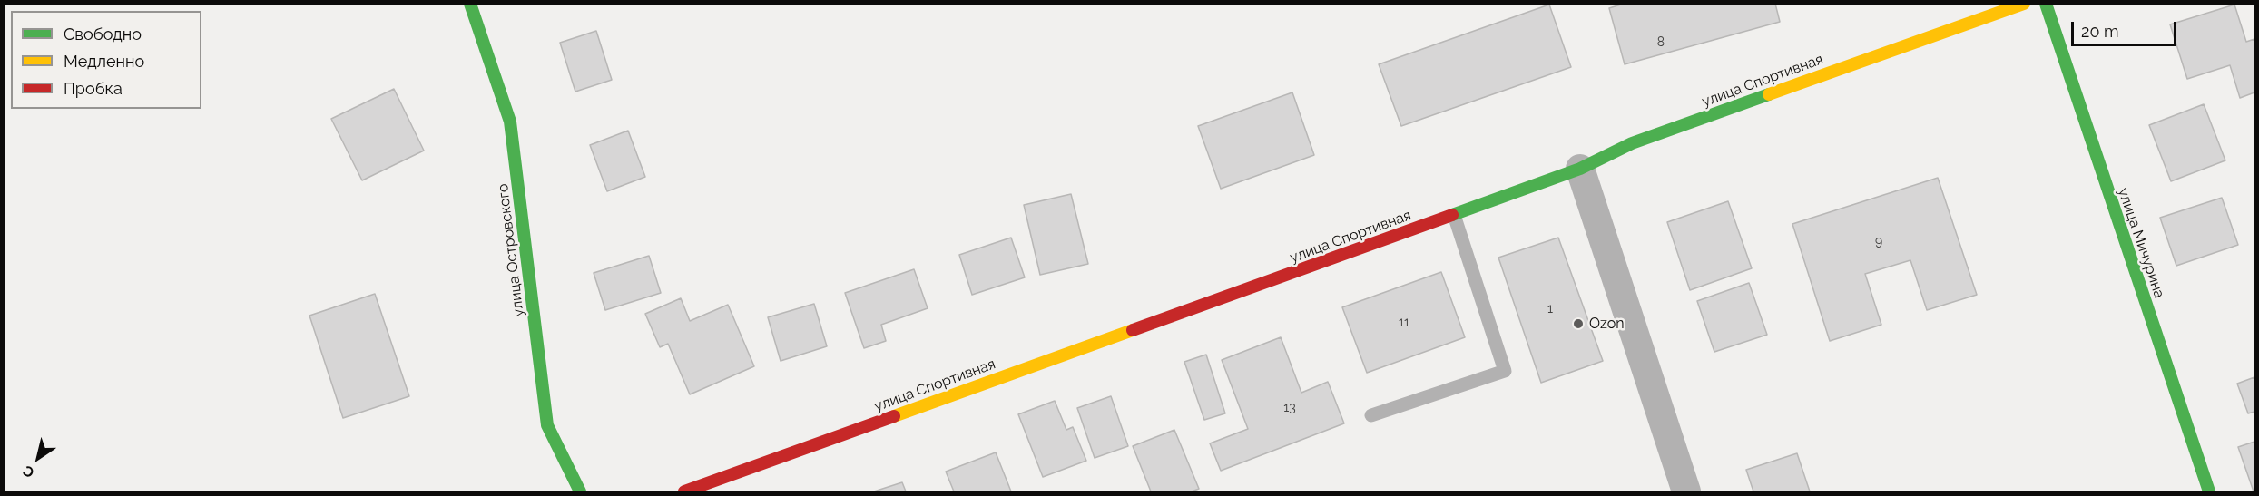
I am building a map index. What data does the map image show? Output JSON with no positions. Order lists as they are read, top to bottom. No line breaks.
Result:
{"streets":{"street":["улица Спортивная","улица Мичурина","улица Островского"]},"places":["Ozon"],"house_numbers":["8","9","1","11","13"],"legend":["Свободно","Медленно","Пробка"],"scale_bar":"20 m","north":"bottom left"}
